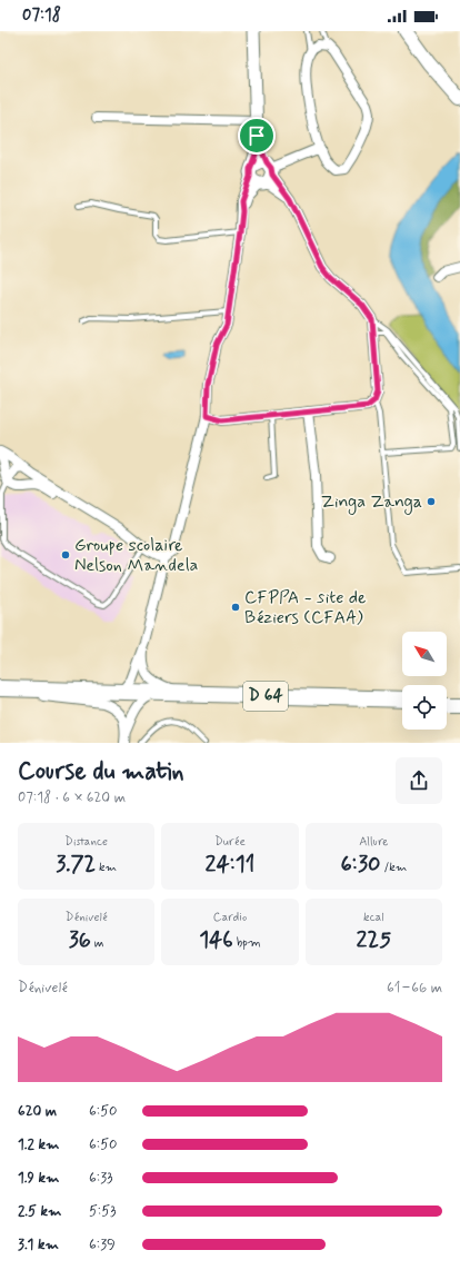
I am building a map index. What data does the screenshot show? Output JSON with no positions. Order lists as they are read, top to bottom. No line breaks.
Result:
{"streets":{"highway":["D 64"]},"places":["Zinga Zanga","Groupe scolaire Nelson Mandela","CFPPA - site de Béziers (CFAA)"],"north":"top left","page":{"status":"07:18","heading":["Course du matin","07:18 · 6 × 620 m"],"stats":[["Distance","3.72 km"],["Durée","24:11"],["Allure","6:30 /km"],["Dénivelé","36 m"],["Cardio","146 bpm"],["kcal","225"]],"chart":["Dénivelé","61–66 m"],"list":[{"name":"620 m","note":"6:50"},{"name":"1.2 km","note":"6:50"},{"name":"1.9 km","note":"6:33"},{"name":"2.5 km","note":"5:53"},{"name":"3.1 km","note":"6:39"}]}}
